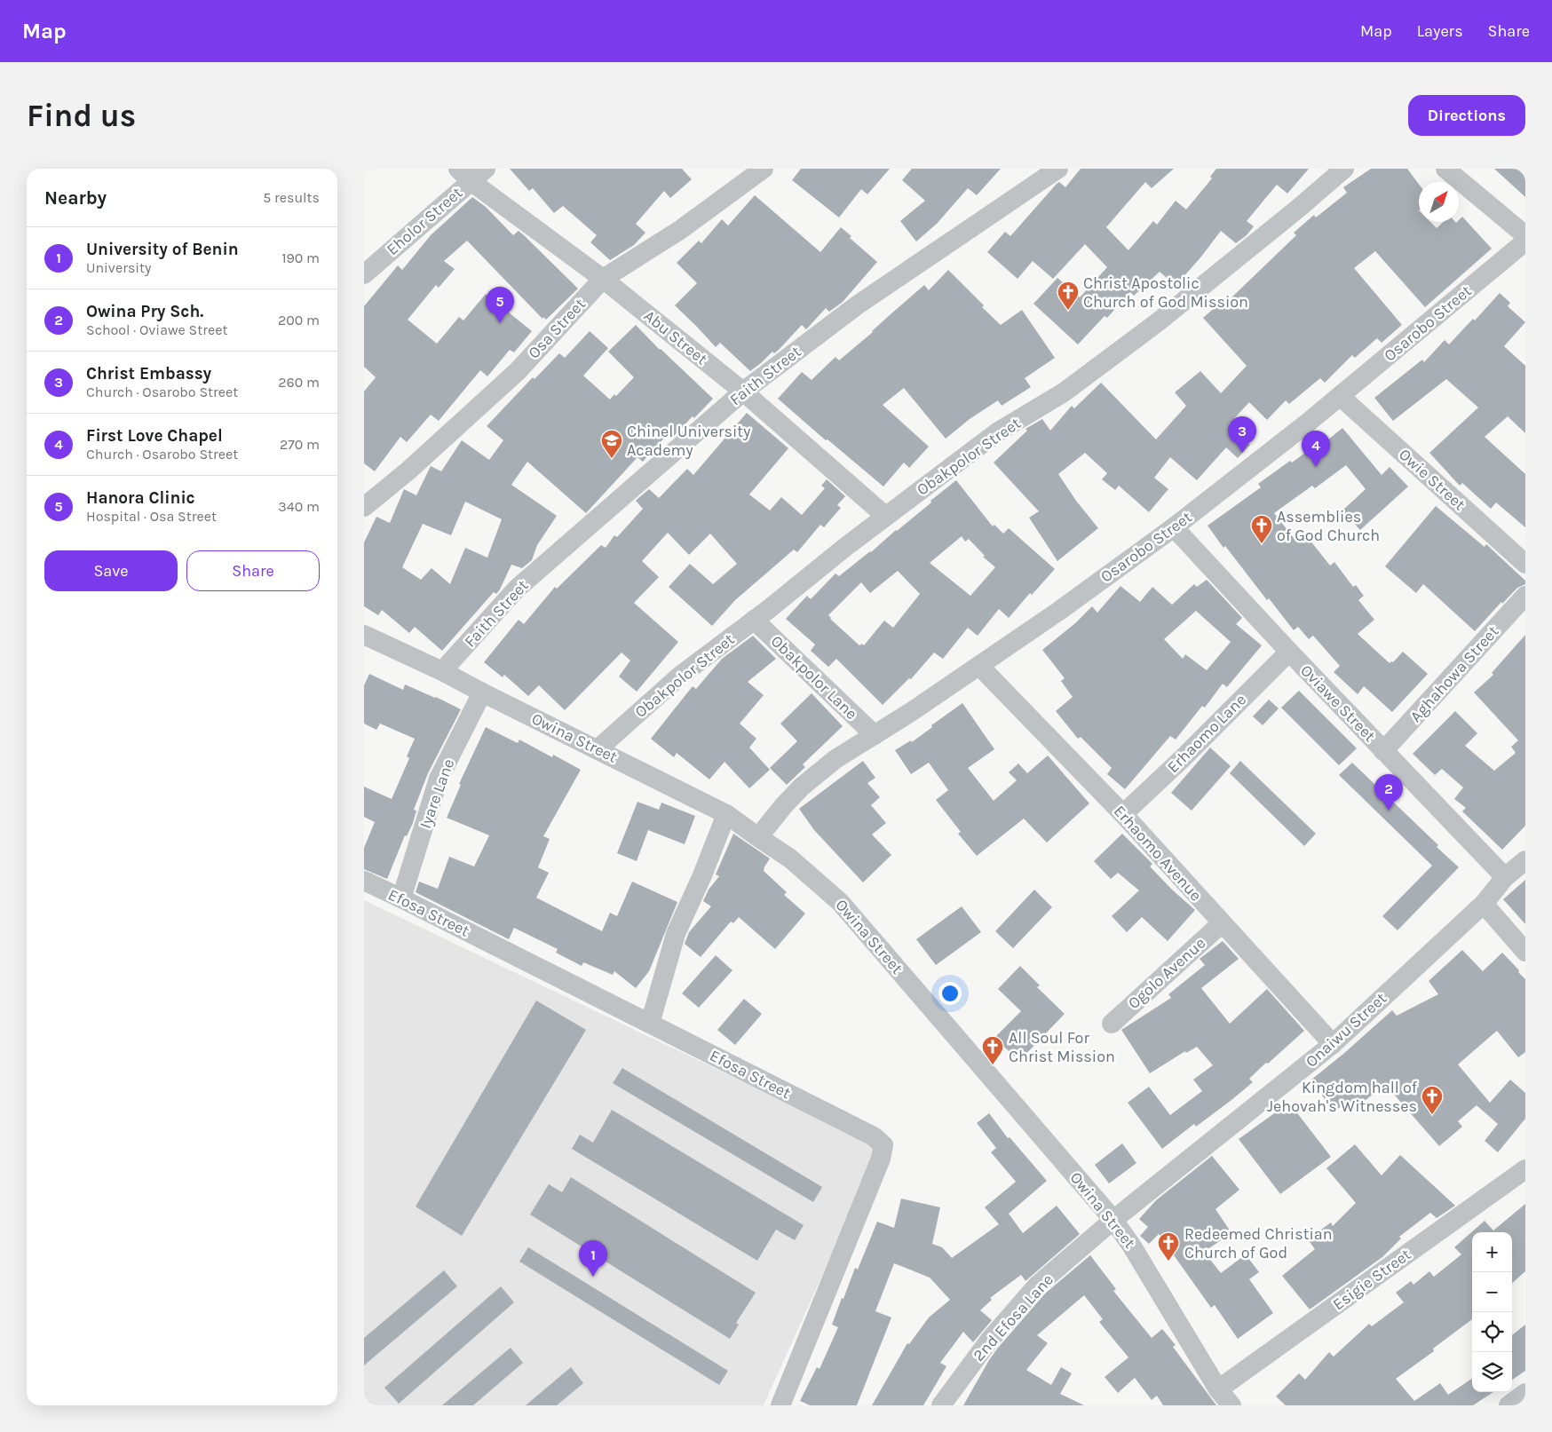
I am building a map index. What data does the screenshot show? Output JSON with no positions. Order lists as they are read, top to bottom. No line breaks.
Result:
{"streets":{"street":["Eholor Street","Osarobo Street","Osa Street","Abu Street","Faith Street","Obakpolor Street","Owie Street","Aghahowa Street","Obakpolor Lane","Oviawe Street","Erhaomo Lane","Owina Street","Iyare Lane","Erhaomo Avenue","Efosa Street","Ogolo Avenue","Onaiwu Street","Esigie Street","2nd Efosa Lane"]},"crossings":[["Eholor Street","Abu Street"],["Osarobo Street","Owie Street"],["Osarobo Street","Obakpolor Lane"],["Osarobo Street","Oviawe Street"],["Osarobo Street","Owina Street"],["Osarobo Street","Erhaomo Avenue"],["Osa Street","Abu Street"],["Abu Street","Faith Street"],["Abu Street","Obakpolor Street"],["Faith Street","Owina Street"],["Obakpolor Street","Obakpolor Lane"],["Obakpolor Street","Owina Street"],["Aghahowa Street","Oviawe Street"],["Oviawe Street","Erhaomo Lane"],["Oviawe Street","Onaiwu Street"],["Erhaomo Lane","Erhaomo Avenue"],["Owina Street","Iyare Lane"],["Owina Street","Onaiwu Street"],["Owina Street","Esigie Street"],["Owina Street","2nd Efosa Lane"],["Iyare Lane","Efosa Street"],["Erhaomo Avenue","Ogolo Avenue"],["Erhaomo Avenue","Onaiwu Street"],["Onaiwu Street","2nd Efosa Lane"]],"places":{"church":["Christ Apostolic Church of God Mission","Assemblies of God Church","All Soul For Christ Mission","Kingdom hall of Jehovah's Witnesses","Redeemed Christian Church of God"],"school or university":["Chinel University Academy"]},"north":"top right","page":{"header":"Map","nav":["Map","Layers","Share"],"buttons":["Directions",["Save","Share"]],"title":"Find us","heading":["Nearby","5 results"],"list":[{"mark":"1","name":"University of Benin","note":"University","value":"190 m"},{"mark":"2","name":"Owina Pry Sch.","note":"School · Oviawe Street","value":"200 m"},{"mark":"3","name":"Christ Embassy","note":"Church · Osarobo Street","value":"260 m"},{"mark":"4","name":"First Love Chapel","note":"Church · Osarobo Street","value":"270 m"},{"mark":"5","name":"Hanora Clinic","note":"Hospital · Osa Street","value":"340 m"}],"pins":["5","3","4","2","1"],"map_buttons":["+","−"]}}
